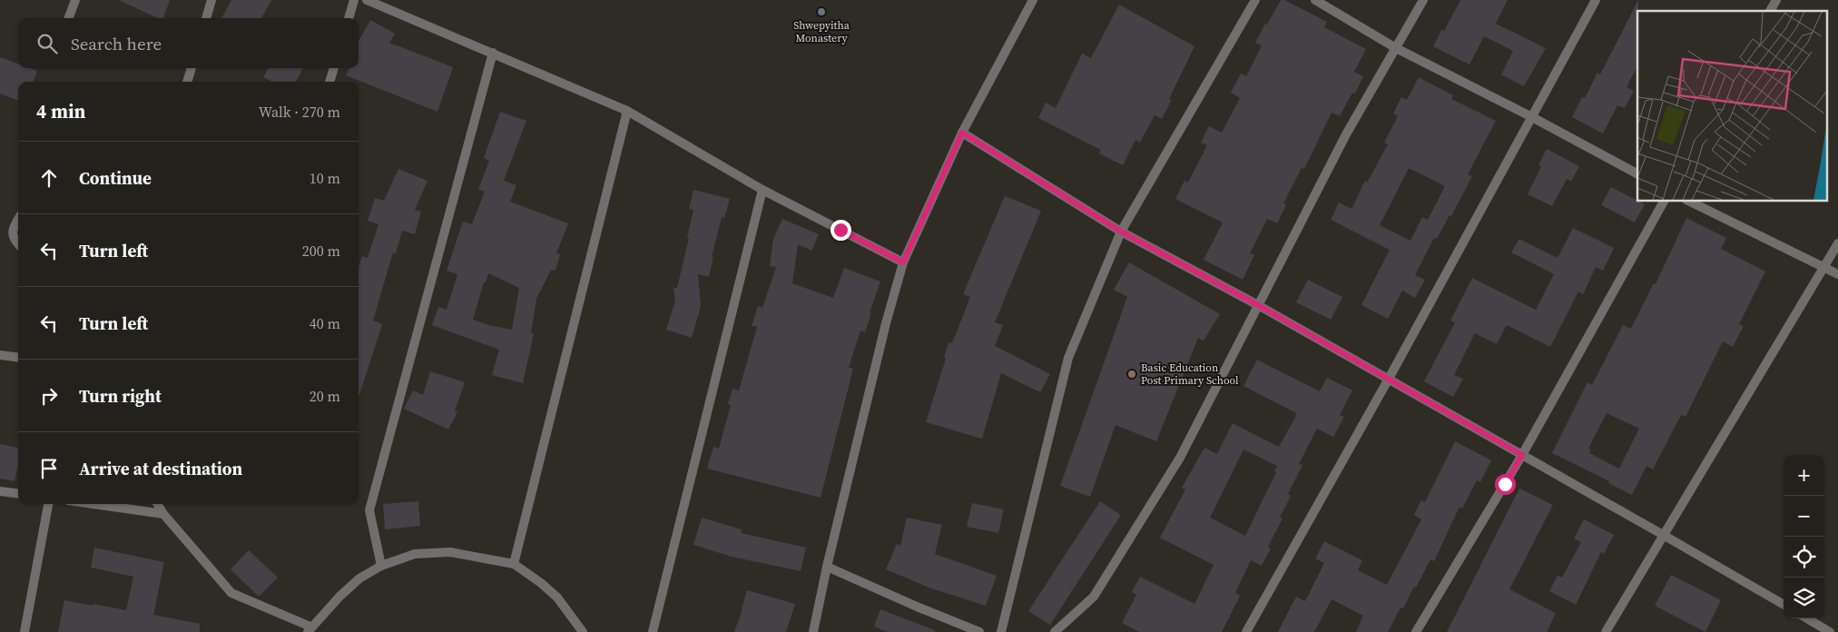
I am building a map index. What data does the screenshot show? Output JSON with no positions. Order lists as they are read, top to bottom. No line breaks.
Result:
{"places":["Shwepyitha Monastery","Basic Education Post Primary School"],"page":{"search":"Search here","heading":["4 min","Walk · 270 m"],"list":[["Continue","10 m"],["Turn left","200 m"],["Turn left","40 m"],["Turn right","20 m"],"Arrive at destination"],"map_buttons":["+","−"]}}
